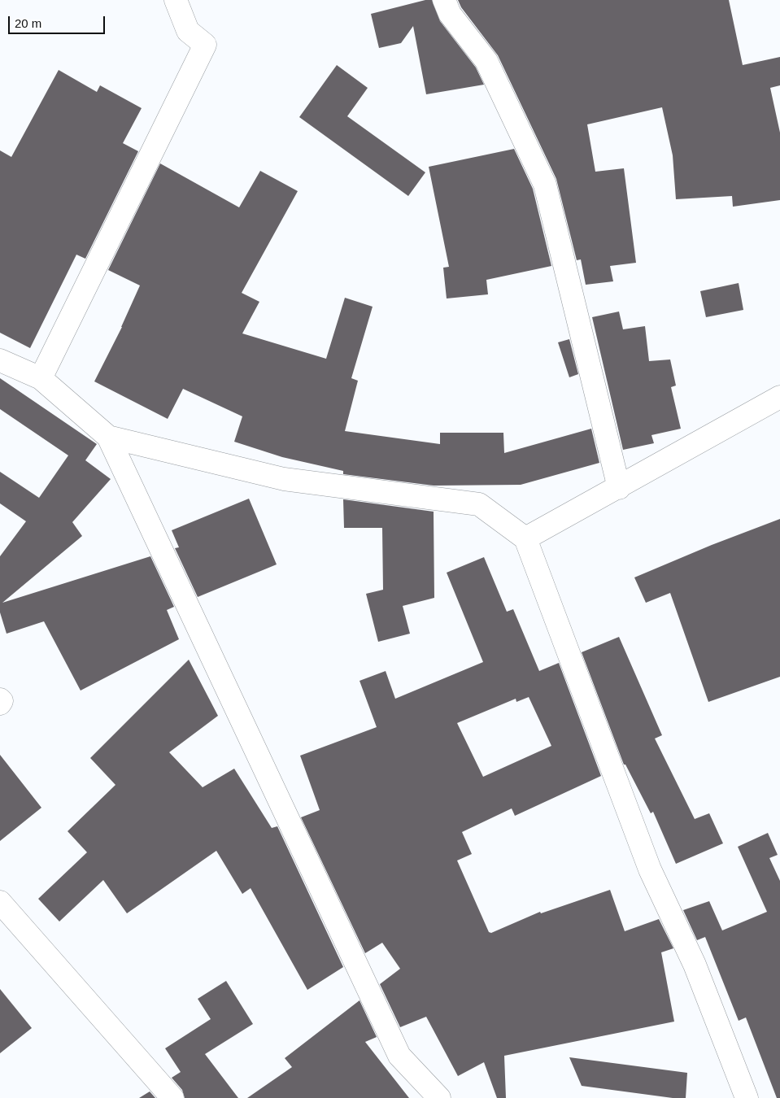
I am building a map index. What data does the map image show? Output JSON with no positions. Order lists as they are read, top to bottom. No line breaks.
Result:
{"scale_bar":"20 m"}
